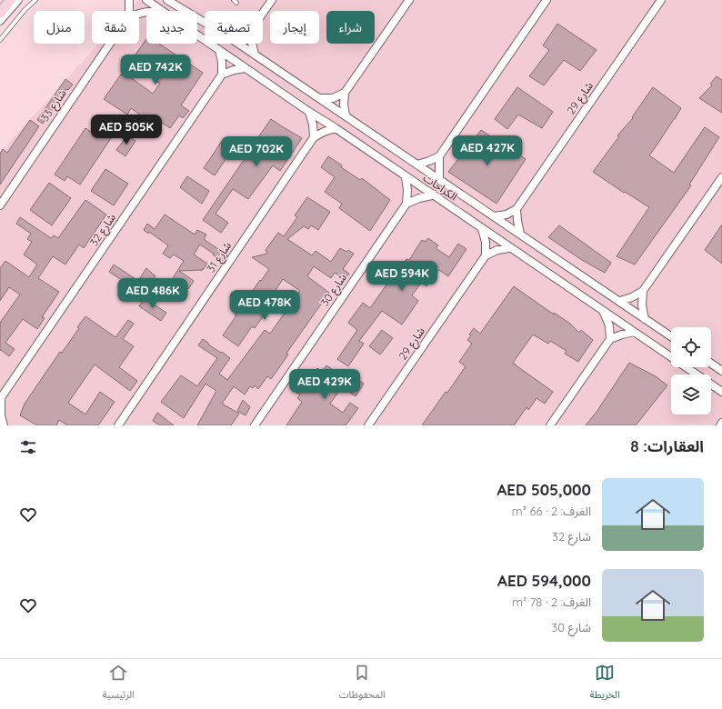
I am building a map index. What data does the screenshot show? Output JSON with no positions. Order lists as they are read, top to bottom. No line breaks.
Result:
{"streets":{"street":["شارع 29","شارع 33","الكراجات","شارع 32","شارع 31","شارع 30"]},"page":{"chip":["شراء","إيجار","تصفية","جديد","شقة","منزل"],"price":["AED 742K","AED 505K","AED 427K","AED 702K","AED 594K","AED 486K","AED 478K","AED 429K"],"heading":"العقارات: 8","list":[{"name":"AED 505,000","note":"الغرف: 2 · 66 m² · شارع 32"},{"name":"AED 594,000","note":"الغرف: 2 · 78 m² · شارع 30"}],"tabs":["الخريطة","المحفوظات","الرئيسية"]}}
